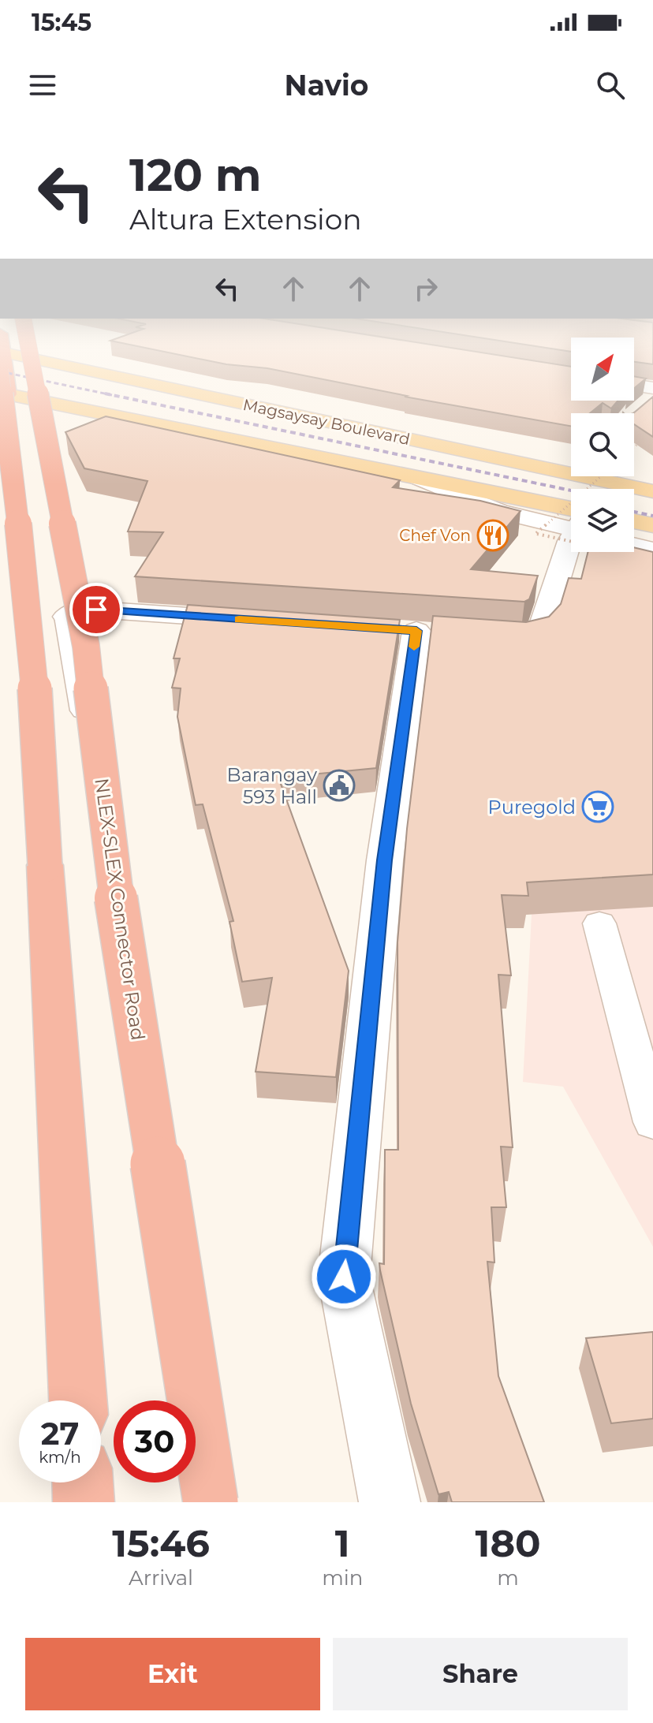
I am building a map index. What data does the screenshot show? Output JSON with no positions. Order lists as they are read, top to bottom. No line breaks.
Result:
{"streets":{"highway":["NLEX-SLEX Connector Road"],"main road":["Magsaysay Boulevard"]},"places":{"restaurant":["Chef Von"],"public building":["Barangay 593 Hall"],"supermarket":["Puregold"]},"north":"top right","page":{"status":"15:45","header":"Navio","turn":["120 m","Altura Extension"],"speed":"27 km/h","limit":"30","eta":["15:46","Arrival","1","min","180","m"],"buttons":["Exit","Share"]}}
